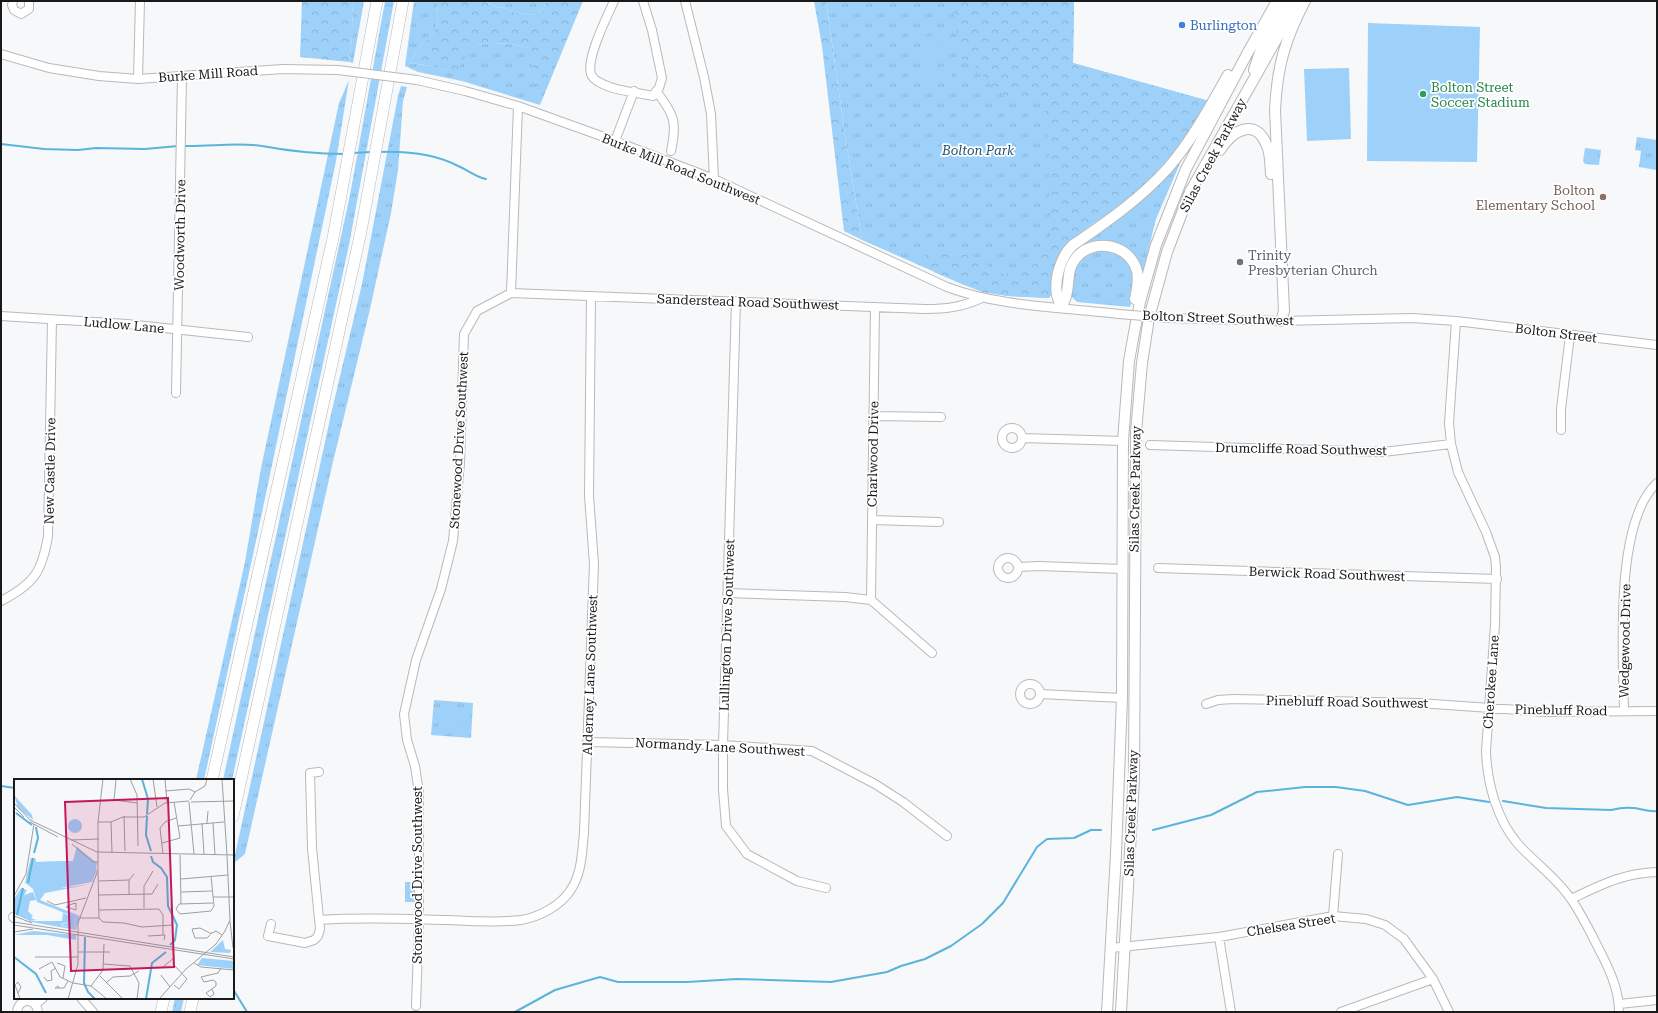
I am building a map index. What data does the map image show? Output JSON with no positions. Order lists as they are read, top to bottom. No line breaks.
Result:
{"streets":{"main road":["Silas Creek Parkway"],"street":["Burke Mill Road","Burke Mill Road Southwest","Woodworth Drive","Sanderstead Road Southwest","Bolton Street Southwest","Ludlow Lane","Bolton Street","Stonewood Drive Southwest","Drumcliffe Road Southwest","Charlwood Drive","New Castle Drive","Berwick Road Southwest","Lullington Drive Southwest","Wedgewood Drive","Alderney Lane Southwest","Cherokee Lane","Pinebluff Road Southwest","Pinebluff Road","Normandy Lane Southwest","Chelsea Street"]},"crossings":[["Burke Mill Road","Burke Mill Road Southwest"],["Burke Mill Road","Woodworth Drive"],["Silas Creek Parkway","Chelsea Street"],["Burke Mill Road Southwest","Sanderstead Road Southwest"],["Burke Mill Road Southwest","Bolton Street Southwest"],["Woodworth Drive","Ludlow Lane"],["Sanderstead Road Southwest","Bolton Street Southwest"],["Sanderstead Road Southwest","Stonewood Drive Southwest"],["Sanderstead Road Southwest","Charlwood Drive"],["Sanderstead Road Southwest","Lullington Drive Southwest"],["Sanderstead Road Southwest","Alderney Lane Southwest"],["Bolton Street Southwest","Bolton Street"],["Bolton Street Southwest","Cherokee Lane"],["Ludlow Lane","New Castle Drive"],["Bolton Street","Cherokee Lane"],["Stonewood Drive Southwest","Alderney Lane Southwest"],["Drumcliffe Road Southwest","Cherokee Lane"],["Berwick Road Southwest","Cherokee Lane"],["Lullington Drive Southwest","Normandy Lane Southwest"],["Wedgewood Drive","Pinebluff Road"],["Alderney Lane Southwest","Normandy Lane Southwest"],["Cherokee Lane","Pinebluff Road Southwest"],["Cherokee Lane","Pinebluff Road"],["Pinebluff Road Southwest","Pinebluff Road"]],"parks":["Bolton Park"],"places":["Burlington","Bolton Street Soccer Stadium","Bolton Elementary School","Trinity Presbyterian Church"]}
